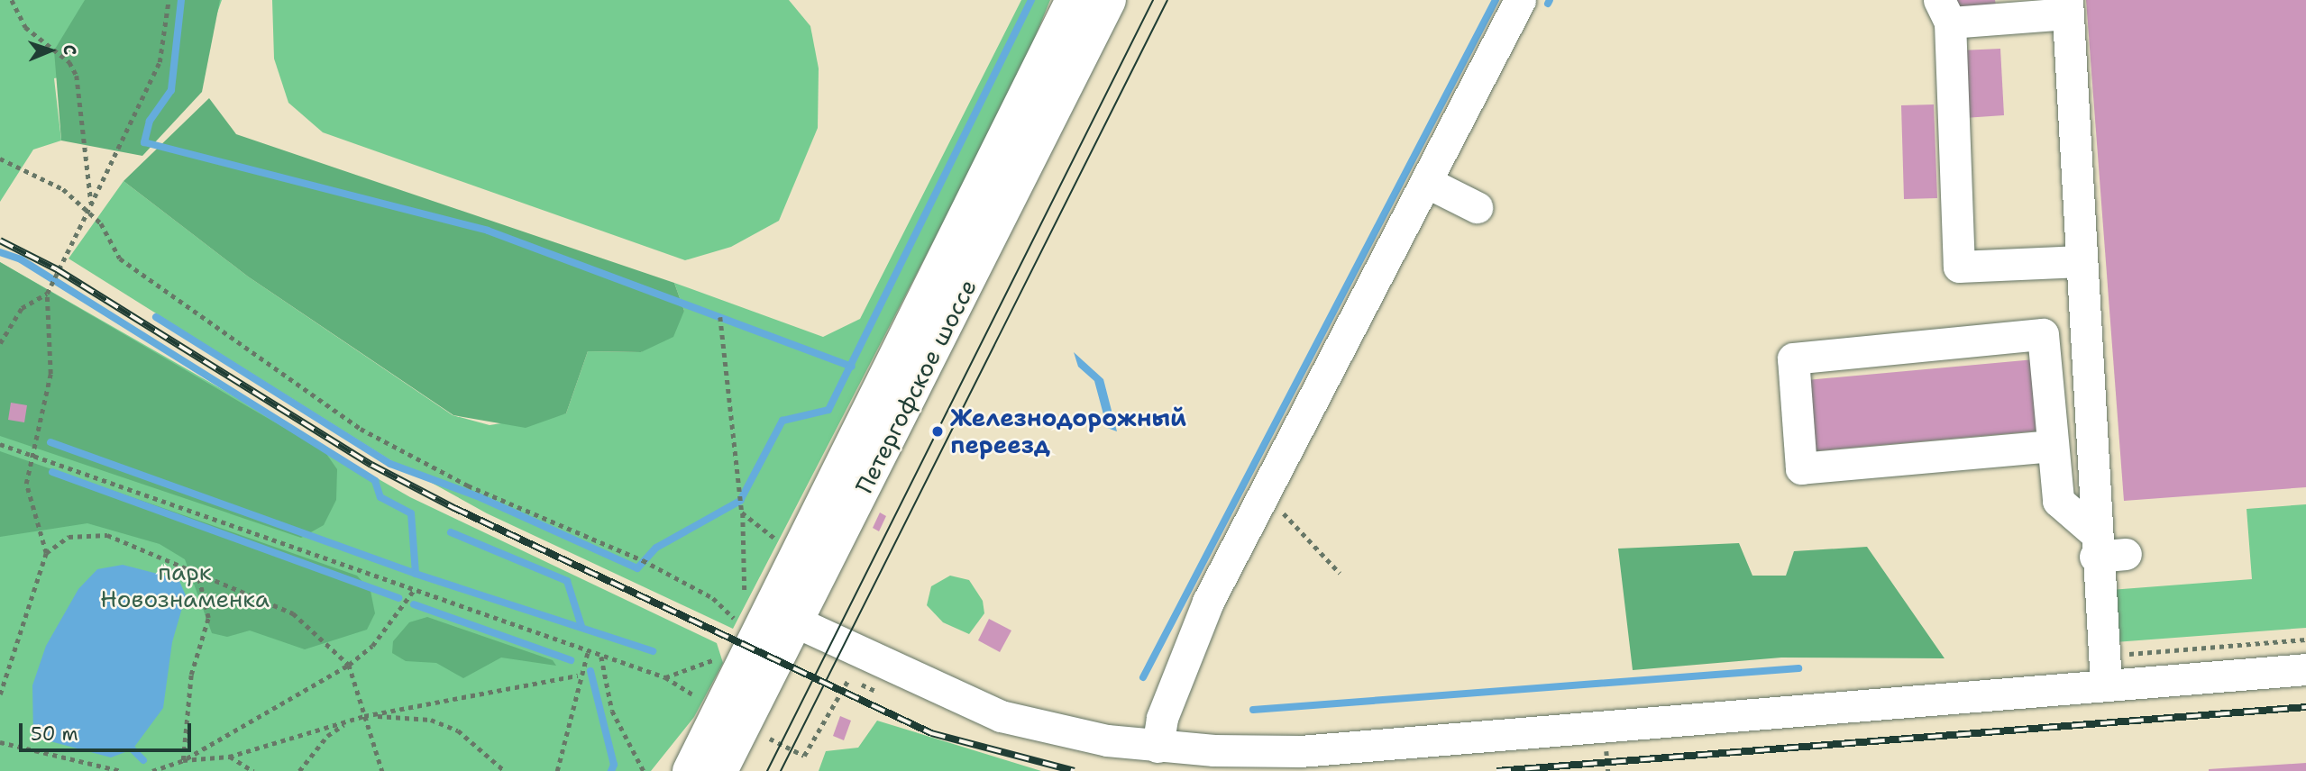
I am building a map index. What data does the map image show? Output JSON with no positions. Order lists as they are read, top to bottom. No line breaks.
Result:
{"streets":{"main road":["Петергофское шоссе"]},"parks":["парк Новознаменка"],"places":["Железнодорожный переезд"],"scale_bar":"50 m","north":"right"}
